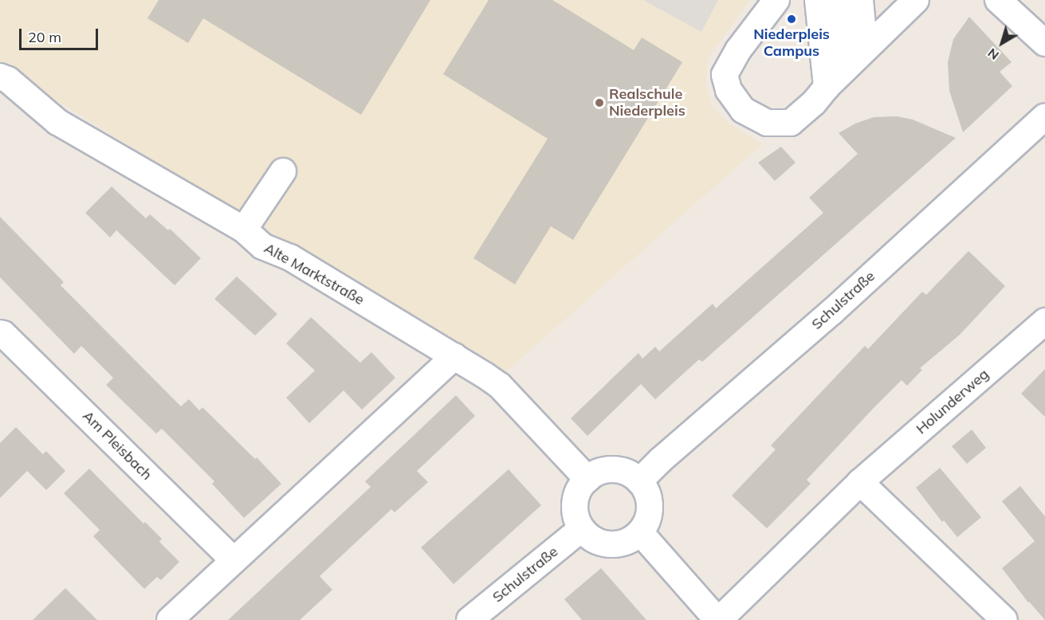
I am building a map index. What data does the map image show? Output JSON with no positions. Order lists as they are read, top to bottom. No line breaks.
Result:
{"streets":{"street":["Alte Marktstraße","Schulstraße","Holunderweg","Am Pleisbach"]},"crossings":[["Alte Marktstraße","Schulstraße"]],"places":["Niederpleis Campus","Realschule Niederpleis"],"scale_bar":"20 m","north":"bottom left"}
